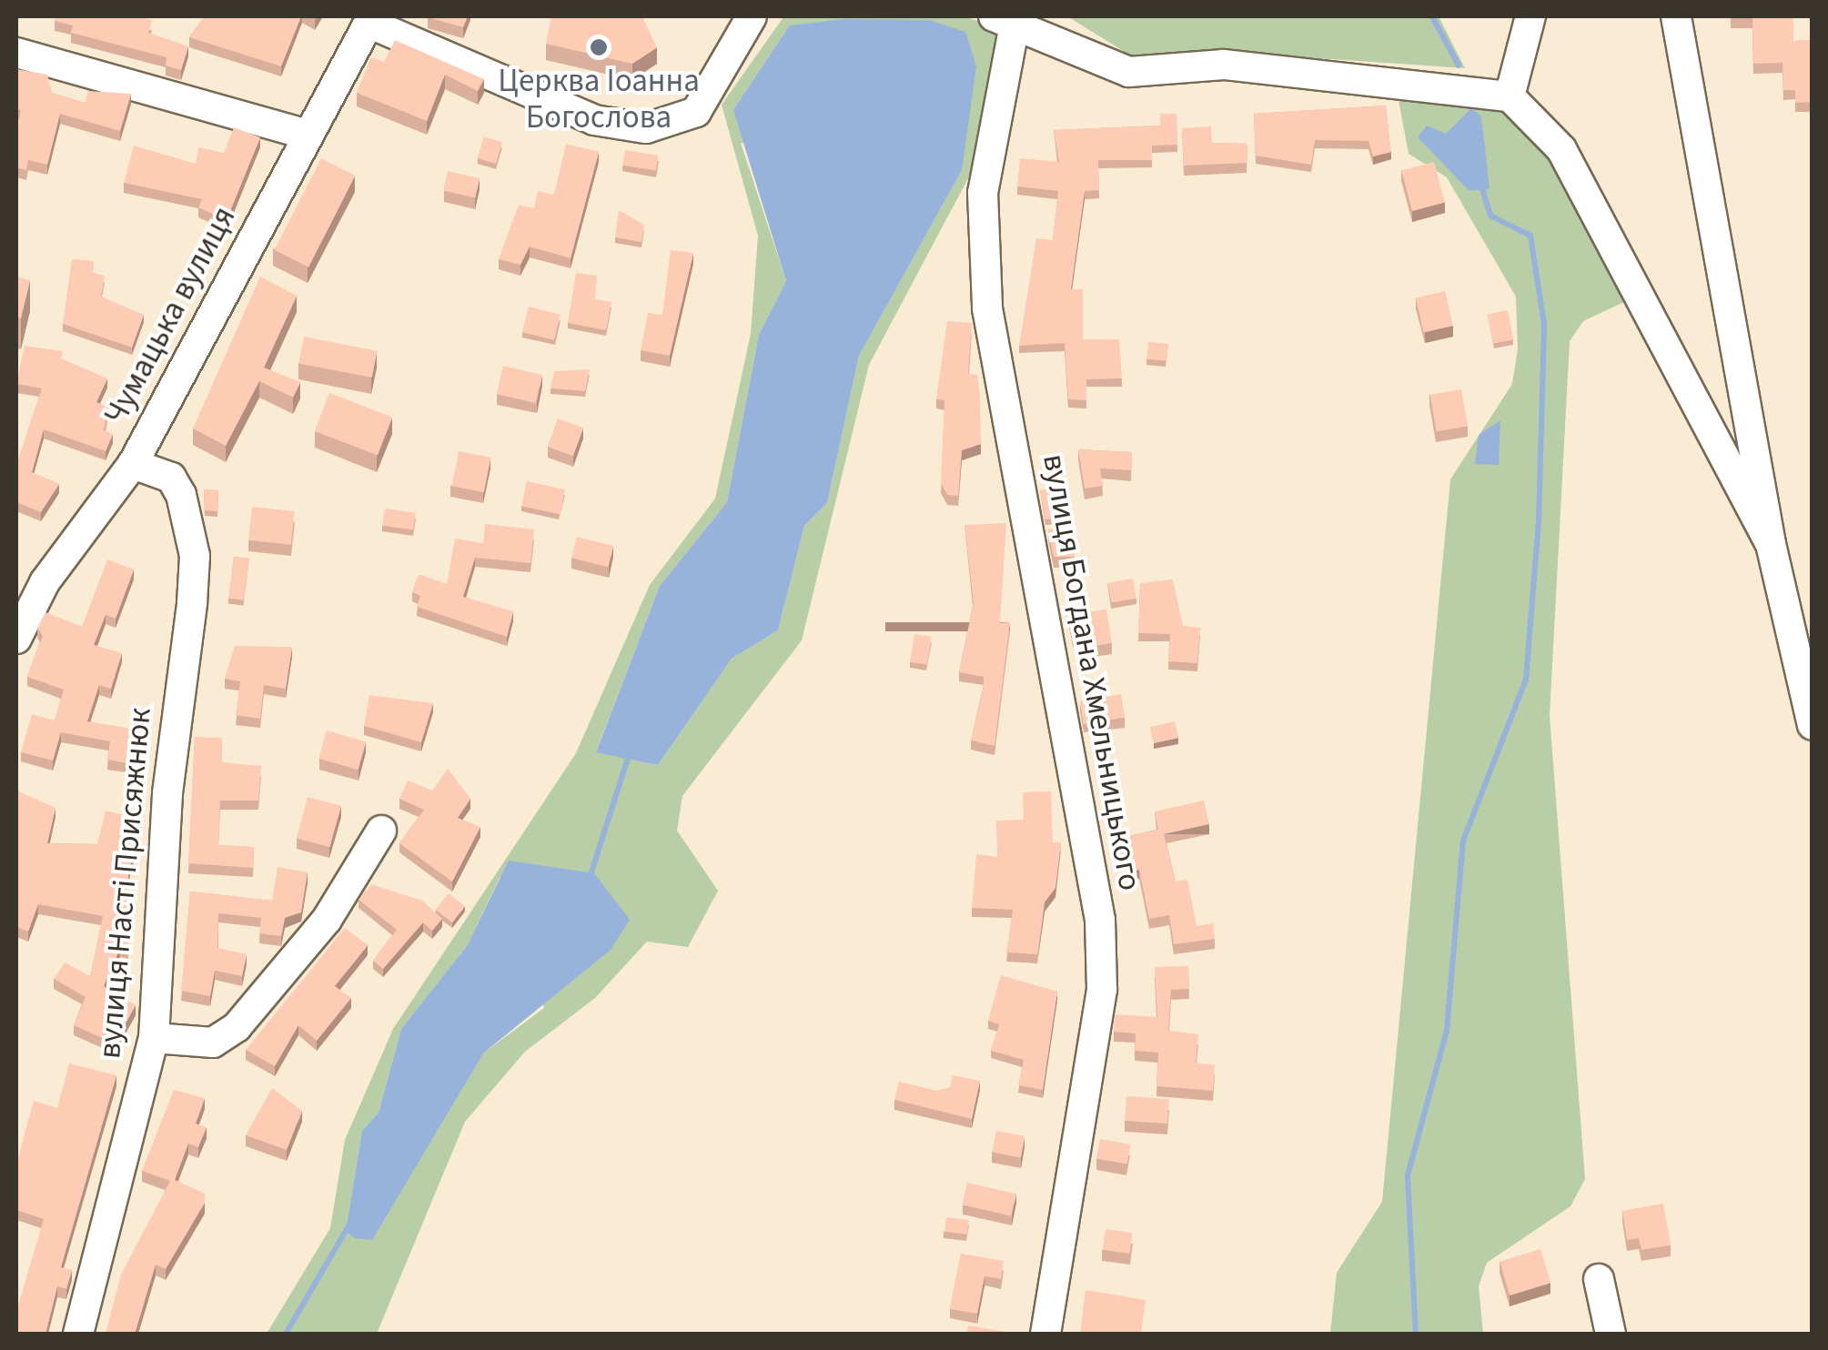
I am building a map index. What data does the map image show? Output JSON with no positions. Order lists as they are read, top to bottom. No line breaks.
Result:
{"streets":{"street":["Чумацька вулиця","вулиця Богдана Хмельницького","вулиця Насті Присяжнюк"]},"crossings":[["Чумацька вулиця","вулиця Насті Присяжнюк"]],"places":["Церква Іоанна Богослова"]}
